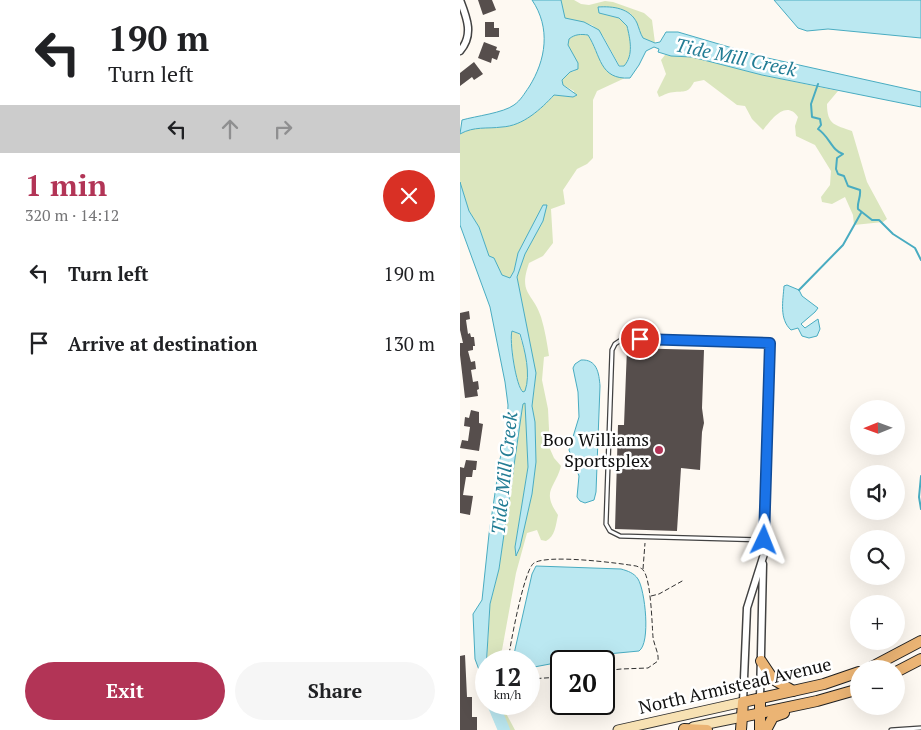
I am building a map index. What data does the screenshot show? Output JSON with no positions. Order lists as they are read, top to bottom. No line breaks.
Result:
{"streets":{"main road":["North Armistead Avenue"]},"water":["Tide Mill Creek"],"places":["Boo Williams Sportsplex"],"north":"left","page":{"turn":["190 m","Turn left"],"heading":["1 min","320 m · 14:12"],"list":[{"name":"Turn left","value":"190 m"},{"name":"Arrive at destination","value":"130 m"}],"map_buttons":["+","−"],"speed":"12 km/h","limit":"20","buttons":["Exit","Share"]}}
